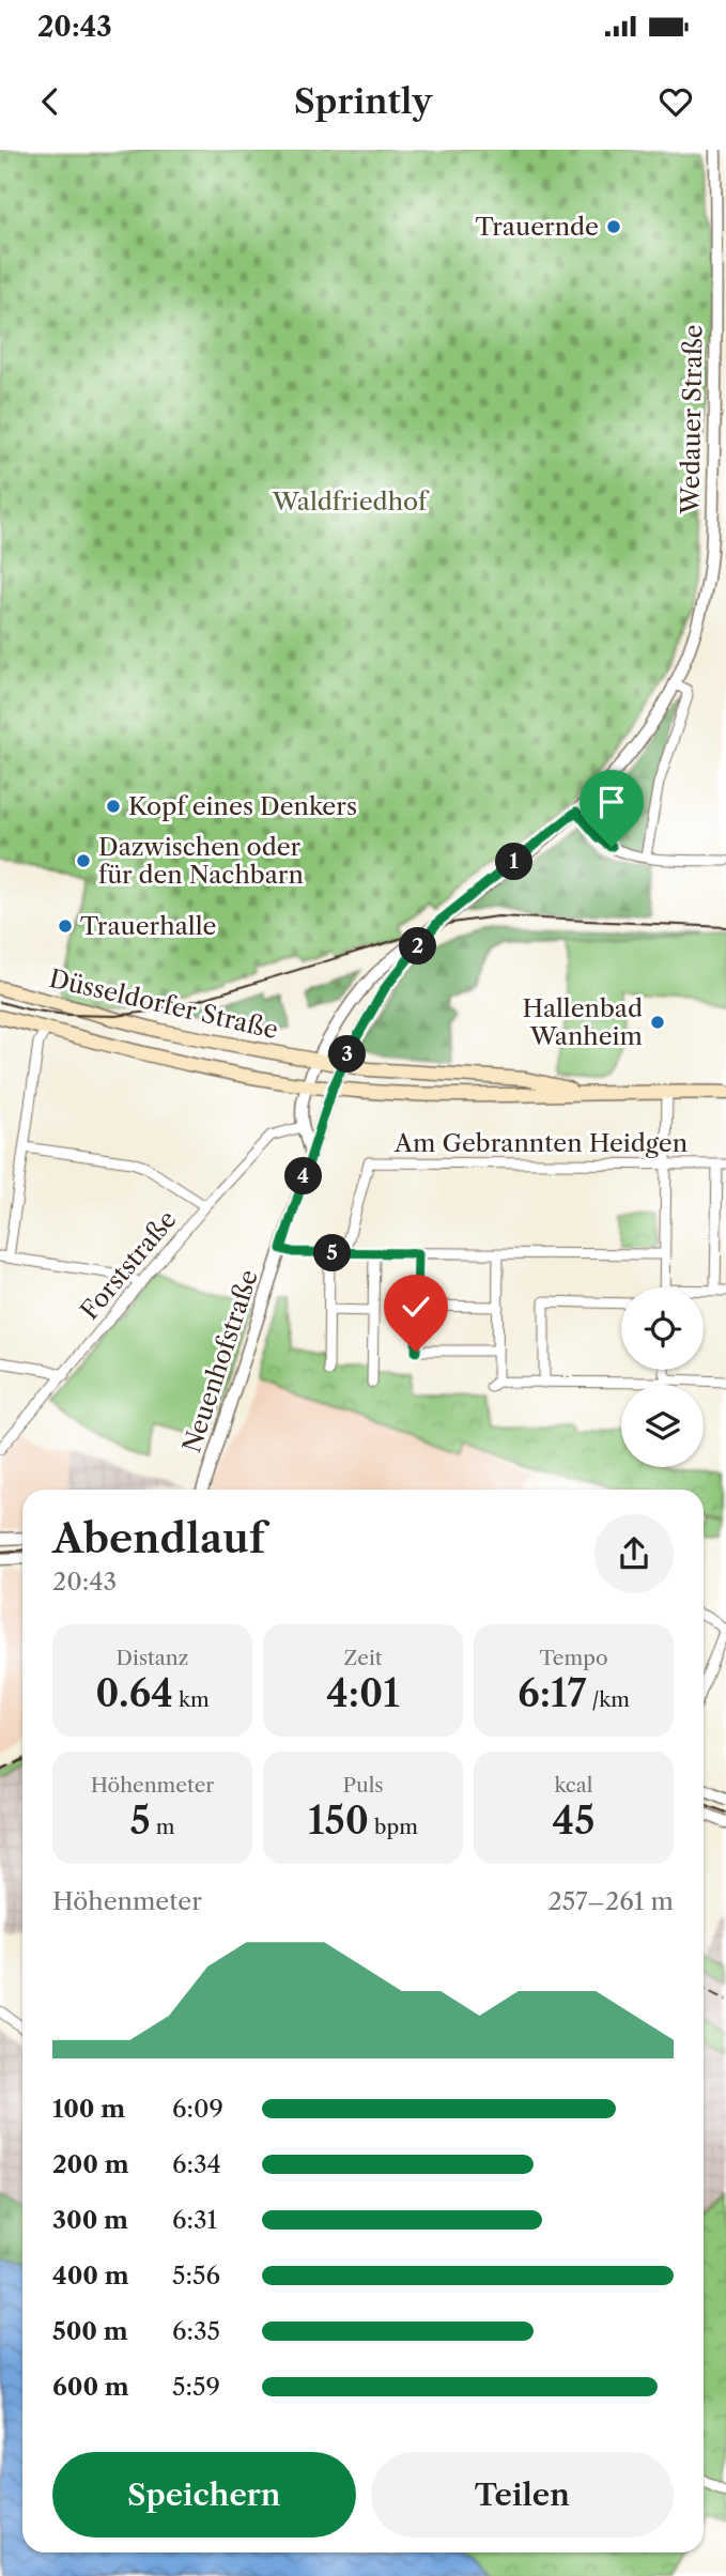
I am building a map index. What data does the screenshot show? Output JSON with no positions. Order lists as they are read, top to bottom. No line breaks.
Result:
{"streets":{"main road":["Düsseldorfer Straße"],"street":["Wedauer Straße","Am Gebrannten Heidgen","Forststraße","Neuenhofstraße"]},"crossings":[["Wedauer Straße","Düsseldorfer Straße"],["Wedauer Straße","Neuenhofstraße"],["Düsseldorfer Straße","Neuenhofstraße"]],"parks":["Waldfriedhof"],"places":["Trauernde","Kopf eines Denkers","Dazwischen oder für den Nachbarn","Trauerhalle","Hallenbad Wanheim"],"page":{"status":"20:43","header":"Sprintly","pins":["1","2","3","4","5"],"heading":["Abendlauf","20:43"],"stats":[["Distanz","0.64 km"],["Zeit","4:01"],["Tempo","6:17 /km"],["Höhenmeter","5 m"],["Puls","150 bpm"],["kcal","45"]],"chart":["Höhenmeter","257–261 m"],"list":[{"name":"100 m","note":"6:09"},{"name":"200 m","note":"6:34"},{"name":"300 m","note":"6:31"},{"name":"400 m","note":"5:56"},{"name":"500 m","note":"6:35"},{"name":"600 m","note":"5:59"}],"buttons":["Speichern","Teilen"]}}
